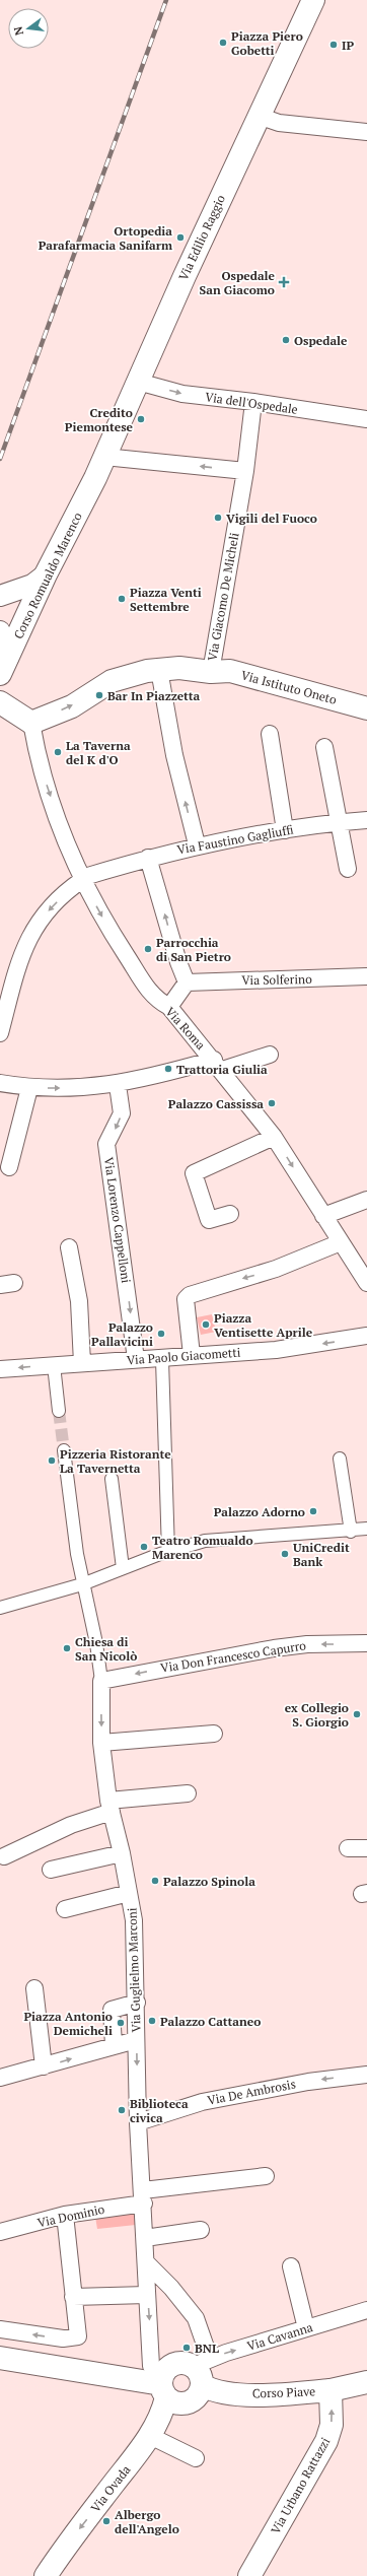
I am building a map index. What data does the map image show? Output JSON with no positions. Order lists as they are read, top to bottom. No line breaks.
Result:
{"streets":{"main road":["Via Edilio Raggio","Corso Romualdo Marenco","Via Istituto Oneto","Corso Piave","Via Urbano Rattazzi","Via Ovada"],"street":["Via dell'Ospedale","Via Giacomo De Micheli","Via Faustino Gagliuffi","Via Solferino","Via Roma","Via Lorenzo Cappelloni","Via Paolo Giacometti","Via Don Francesco Capurro","Via Guglielmo Marconi","Via De Ambrosis","Via Dominio","Via Cavanna"]},"crossings":[["Via Edilio Raggio","Via dell'Ospedale"],["Via Edilio Raggio","Corso Romualdo Marenco"],["Via dell'Ospedale","Via Giacomo De Micheli"],["Via Giacomo De Micheli","Via Istituto Oneto"],["Via Faustino Gagliuffi","Via Roma"],["Via Lorenzo Cappelloni","Via Paolo Giacometti"],["Via Don Francesco Capurro","Via Guglielmo Marconi"],["Via Guglielmo Marconi","Via De Ambrosis"],["Via Guglielmo Marconi","Via Dominio"],["Via Guglielmo Marconi","Via Cavanna"],["Via Guglielmo Marconi","Corso Piave"],["Via Guglielmo Marconi","Via Ovada"],["Via Cavanna","Corso Piave"],["Via Cavanna","Via Ovada"],["Corso Piave","Via Urbano Rattazzi"],["Corso Piave","Via Ovada"]],"one_way":["Via Faustino Gagliuffi","Via Paolo Giacometti","Via De Ambrosis","Via Urbano Rattazzi","Via Ovada"],"places":{"other":["Piazza Piero Gobetti","IP","Ortopedia Parafarmacia Sanifarm","Ospedale","Credito Piemontese","Vigili del Fuoco","Piazza Venti Settembre","Bar In Piazzetta","La Taverna del K d'O","Parrocchia di San Pietro","Trattoria Giulia","Palazzo Cassissa","Piazza Ventisette Aprile","Palazzo Pallavicini","Pizzeria Ristorante La Tavernetta","Palazzo Adorno","Teatro Romualdo Marenco","UniCredit Bank","Chiesa di San Nicolò","ex Collegio S. Giorgio","Palazzo Spinola","Palazzo Cattaneo","Piazza Antonio Demicheli","Biblioteca civica","BNL","Albergo dell'Angelo"],"health":["Ospedale San Giacomo"]},"north":"left"}
